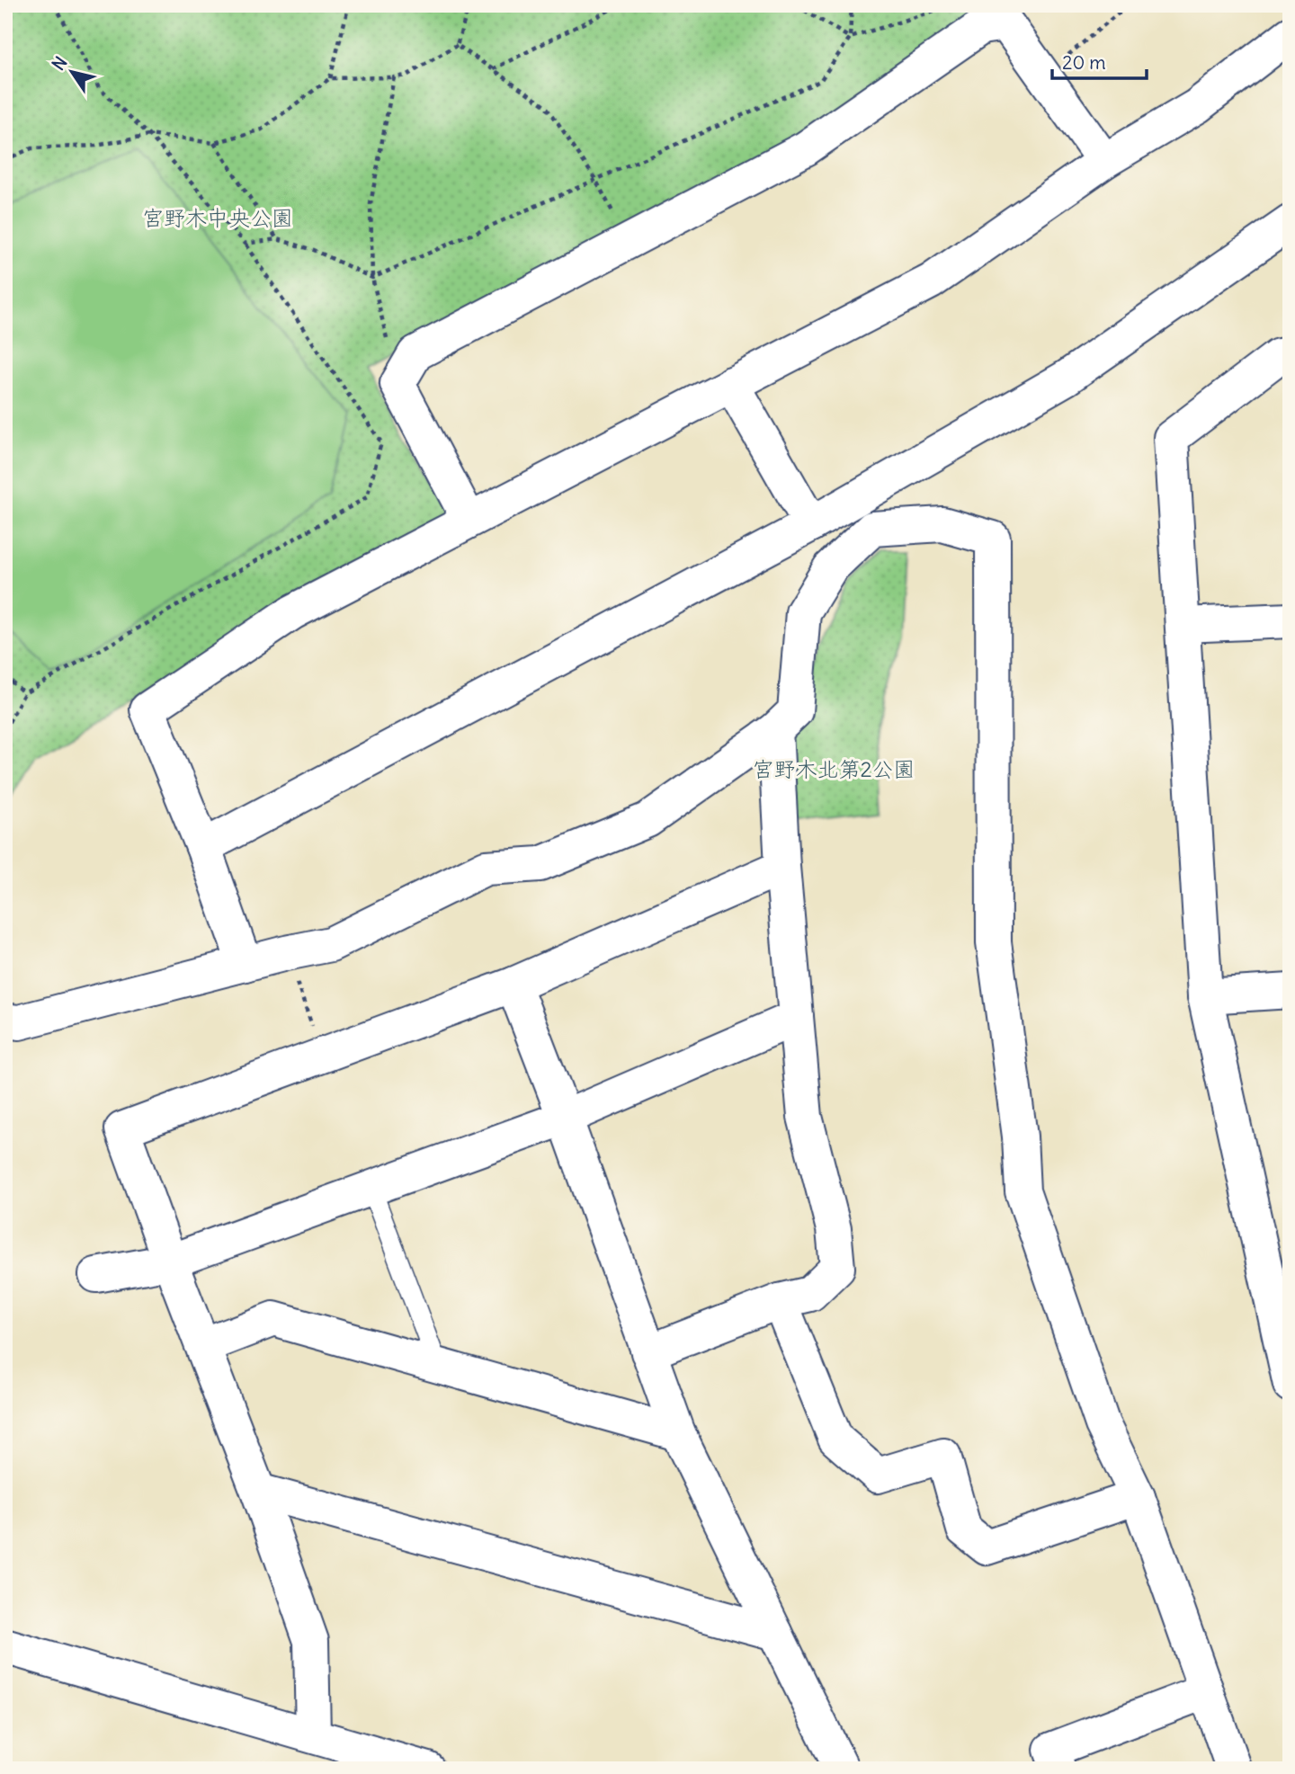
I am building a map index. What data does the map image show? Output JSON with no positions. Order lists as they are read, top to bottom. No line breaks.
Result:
{"parks":["宮野木中央公園","宮野木北第2公園"],"scale_bar":"20 m","north":"top left"}
